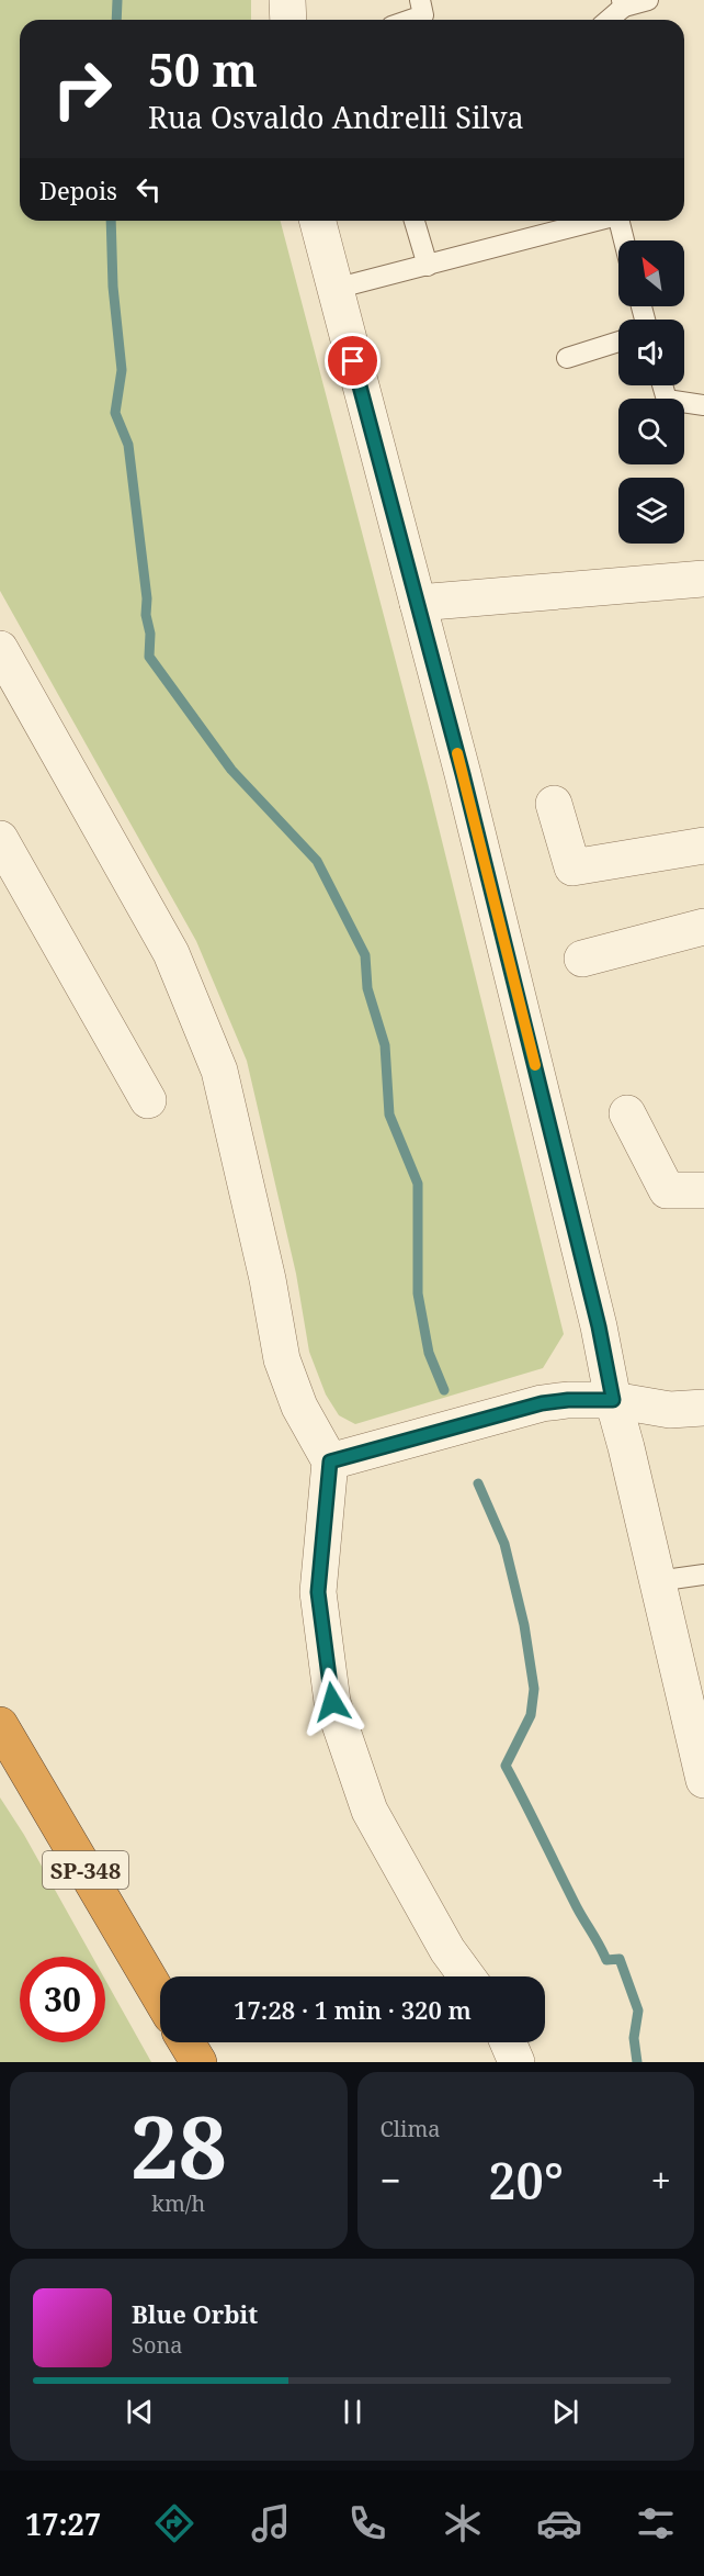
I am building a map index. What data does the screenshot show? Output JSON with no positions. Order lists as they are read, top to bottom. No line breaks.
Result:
{"streets":{"highway":["SP-348"]},"north":"top left","page":{"turn":["50 m","Rua Osvaldo Andrelli Silva"],"then":"Depois","limit":"30","trip":"17:28 · 1 min · 320 m","tile":[["28","km/h"],"Clima"],"heat":["−","20°","+"],"song":["Blue Orbit","Sona"],"tabs":"17:27"}}
